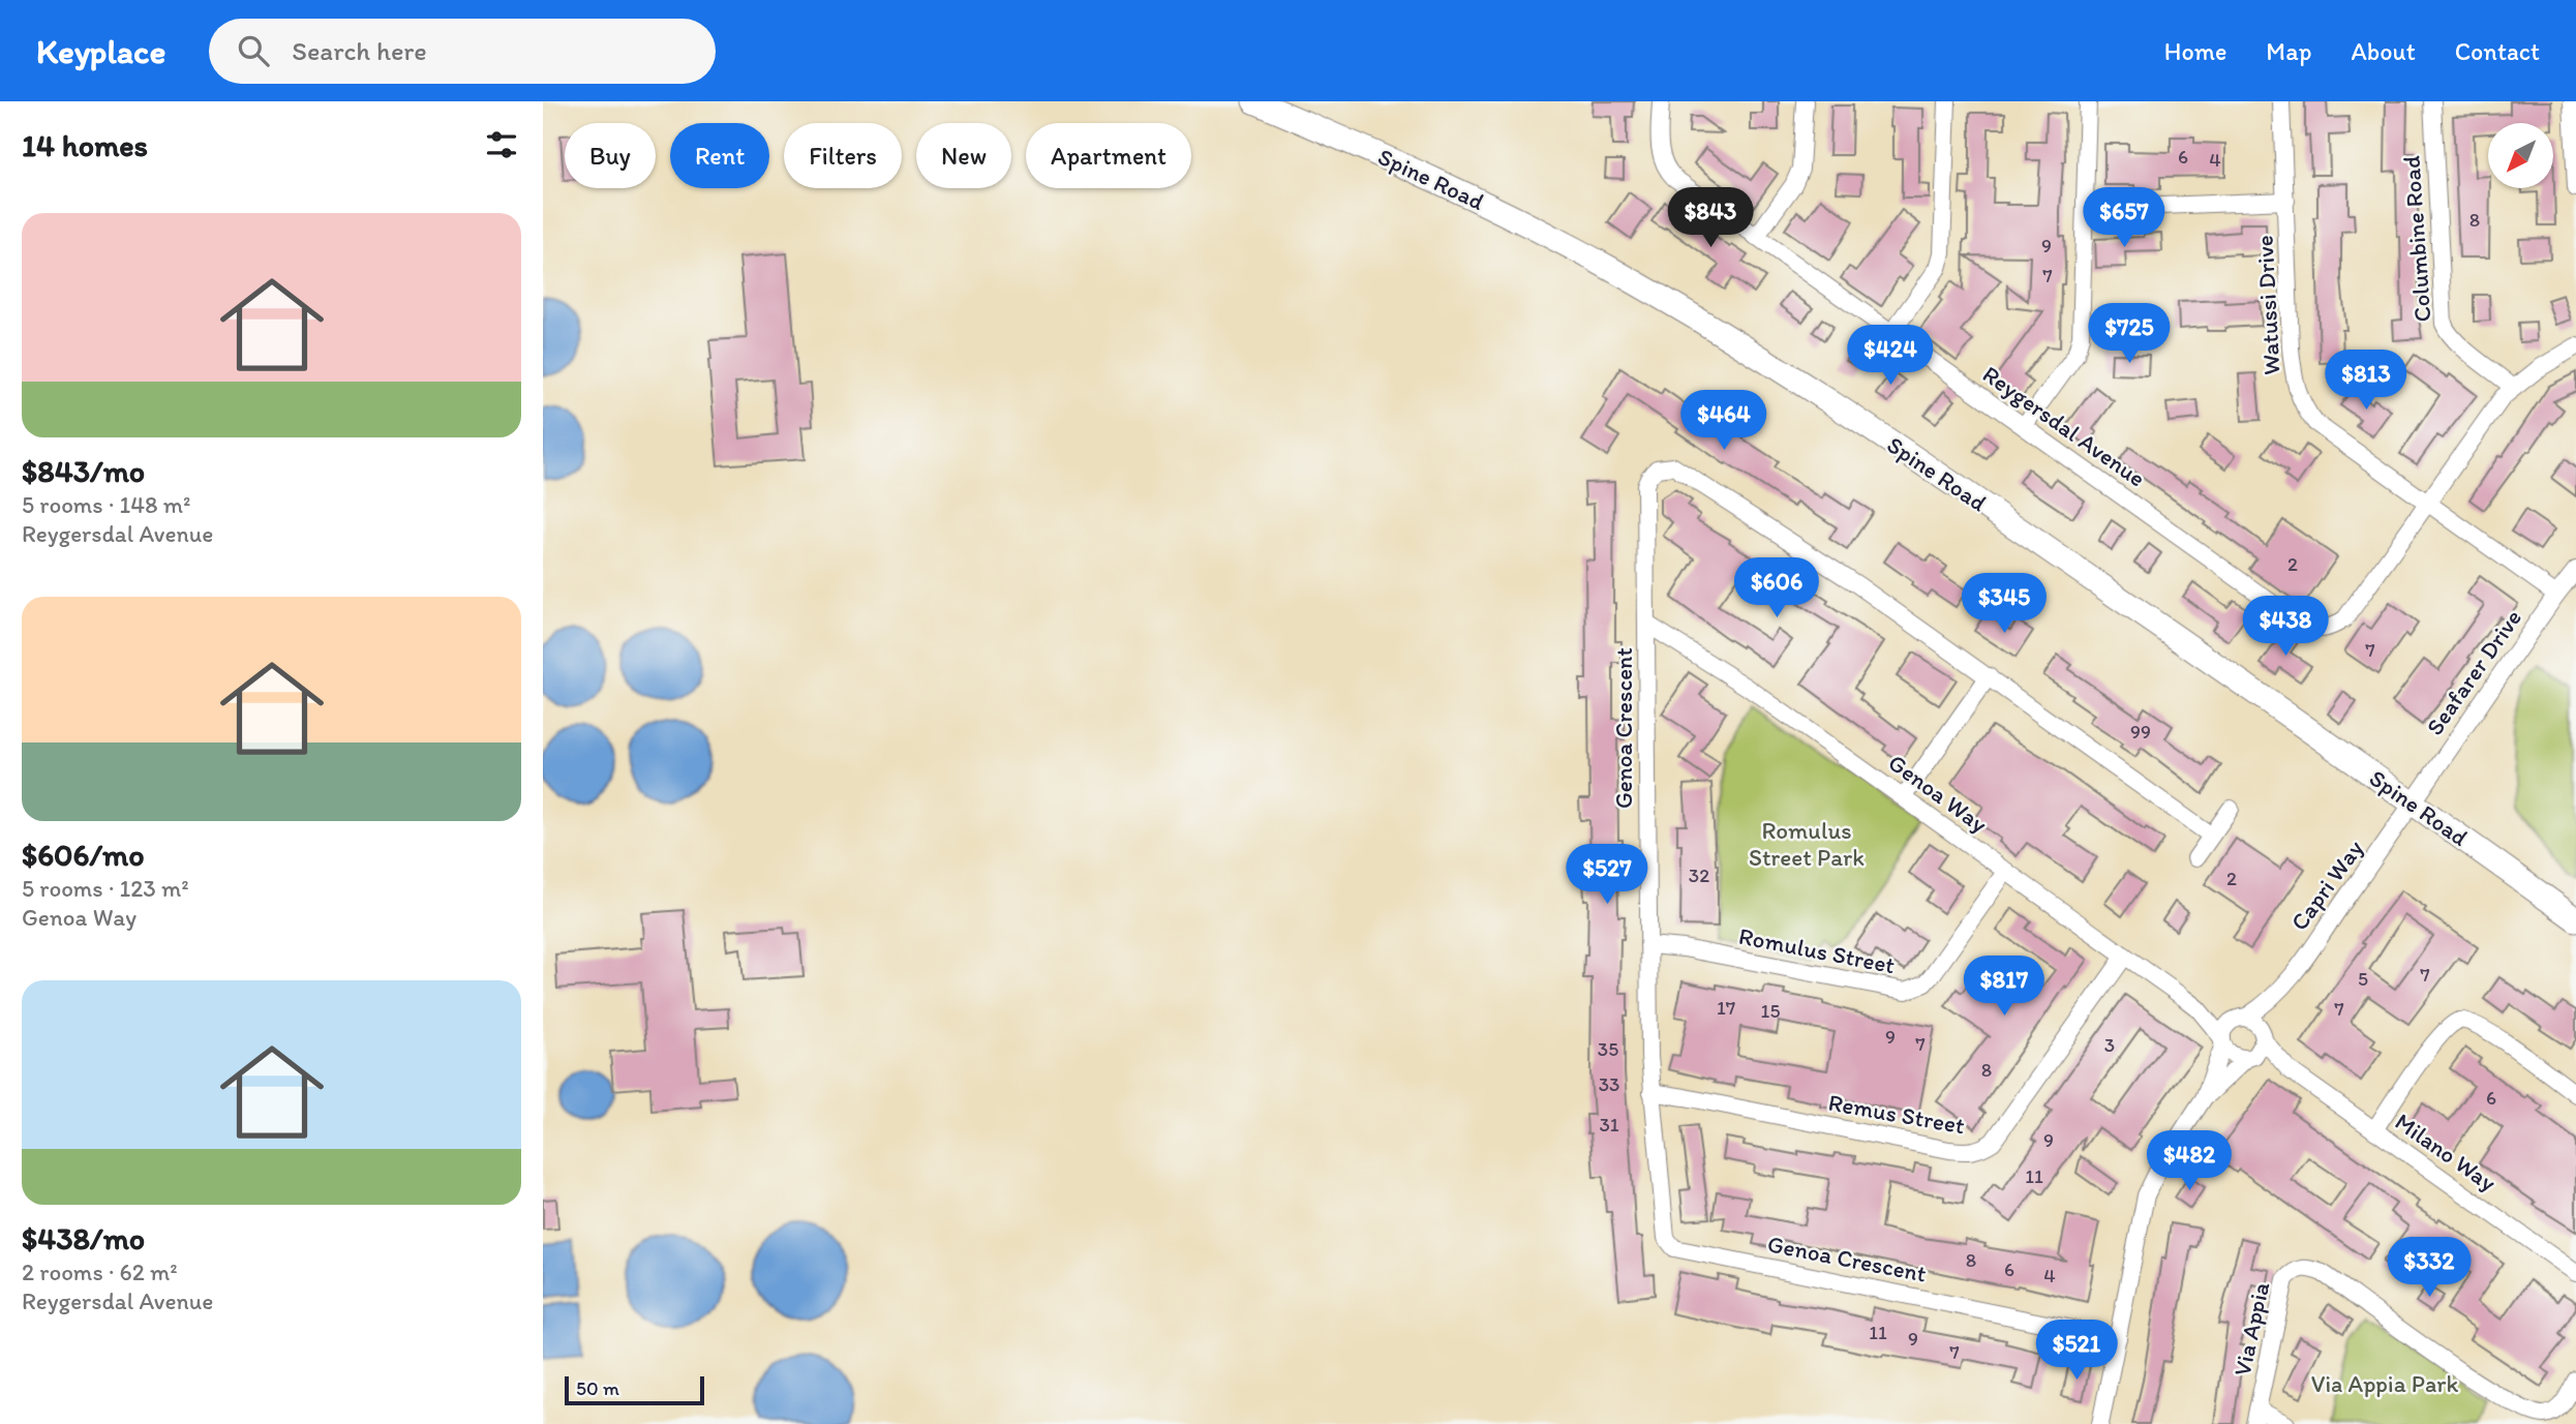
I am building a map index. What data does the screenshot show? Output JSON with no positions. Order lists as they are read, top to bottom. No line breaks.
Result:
{"streets":{"main road":["Spine Road"],"street":["Columbine Road","Watussi Drive","Reygersdal Avenue","Seafarer Drive","Genoa Crescent","Genoa Way","Capri Way","Romulus Street","Remus Street","Milano Way","Via Appia"]},"crossings":[["Spine Road","Seafarer Drive"],["Spine Road","Capri Way"],["Watussi Drive","Reygersdal Avenue"],["Watussi Drive","Seafarer Drive"],["Seafarer Drive","Capri Way"],["Genoa Crescent","Genoa Way"],["Genoa Crescent","Romulus Street"],["Genoa Crescent","Remus Street"],["Genoa Way","Capri Way"],["Genoa Way","Romulus Street"],["Genoa Way","Remus Street"],["Genoa Way","Milano Way"],["Capri Way","Milano Way"]],"parks":["Romulus Street Park","Via Appia Park"],"house_numbers":["6","4","8","9","7","2","7","99","32","2","7","5","17","7","15","9","7","3","35","8","33","6","31","9","11","8","6","4","11","9","7"],"scale_bar":"50 m","north":"bottom left","page":{"header":"Keyplace","search":"Search here","nav":["Home","Map","About","Contact"],"heading":"14 homes","chip":["Buy","Rent","Filters","New","Apartment"],"price":["$843","$657","$725","$424","$813","$464","$606","$345","$438","$527","$817","$482","$332","$521"],"list":[{"name":"$843/mo","note":"5 rooms · 148 m² · Reygersdal Avenue"},{"name":"$606/mo","note":"5 rooms · 123 m² · Genoa Way"},{"name":"$438/mo","note":"2 rooms · 62 m² · Reygersdal Avenue"}],"scale":"50 m"}}
